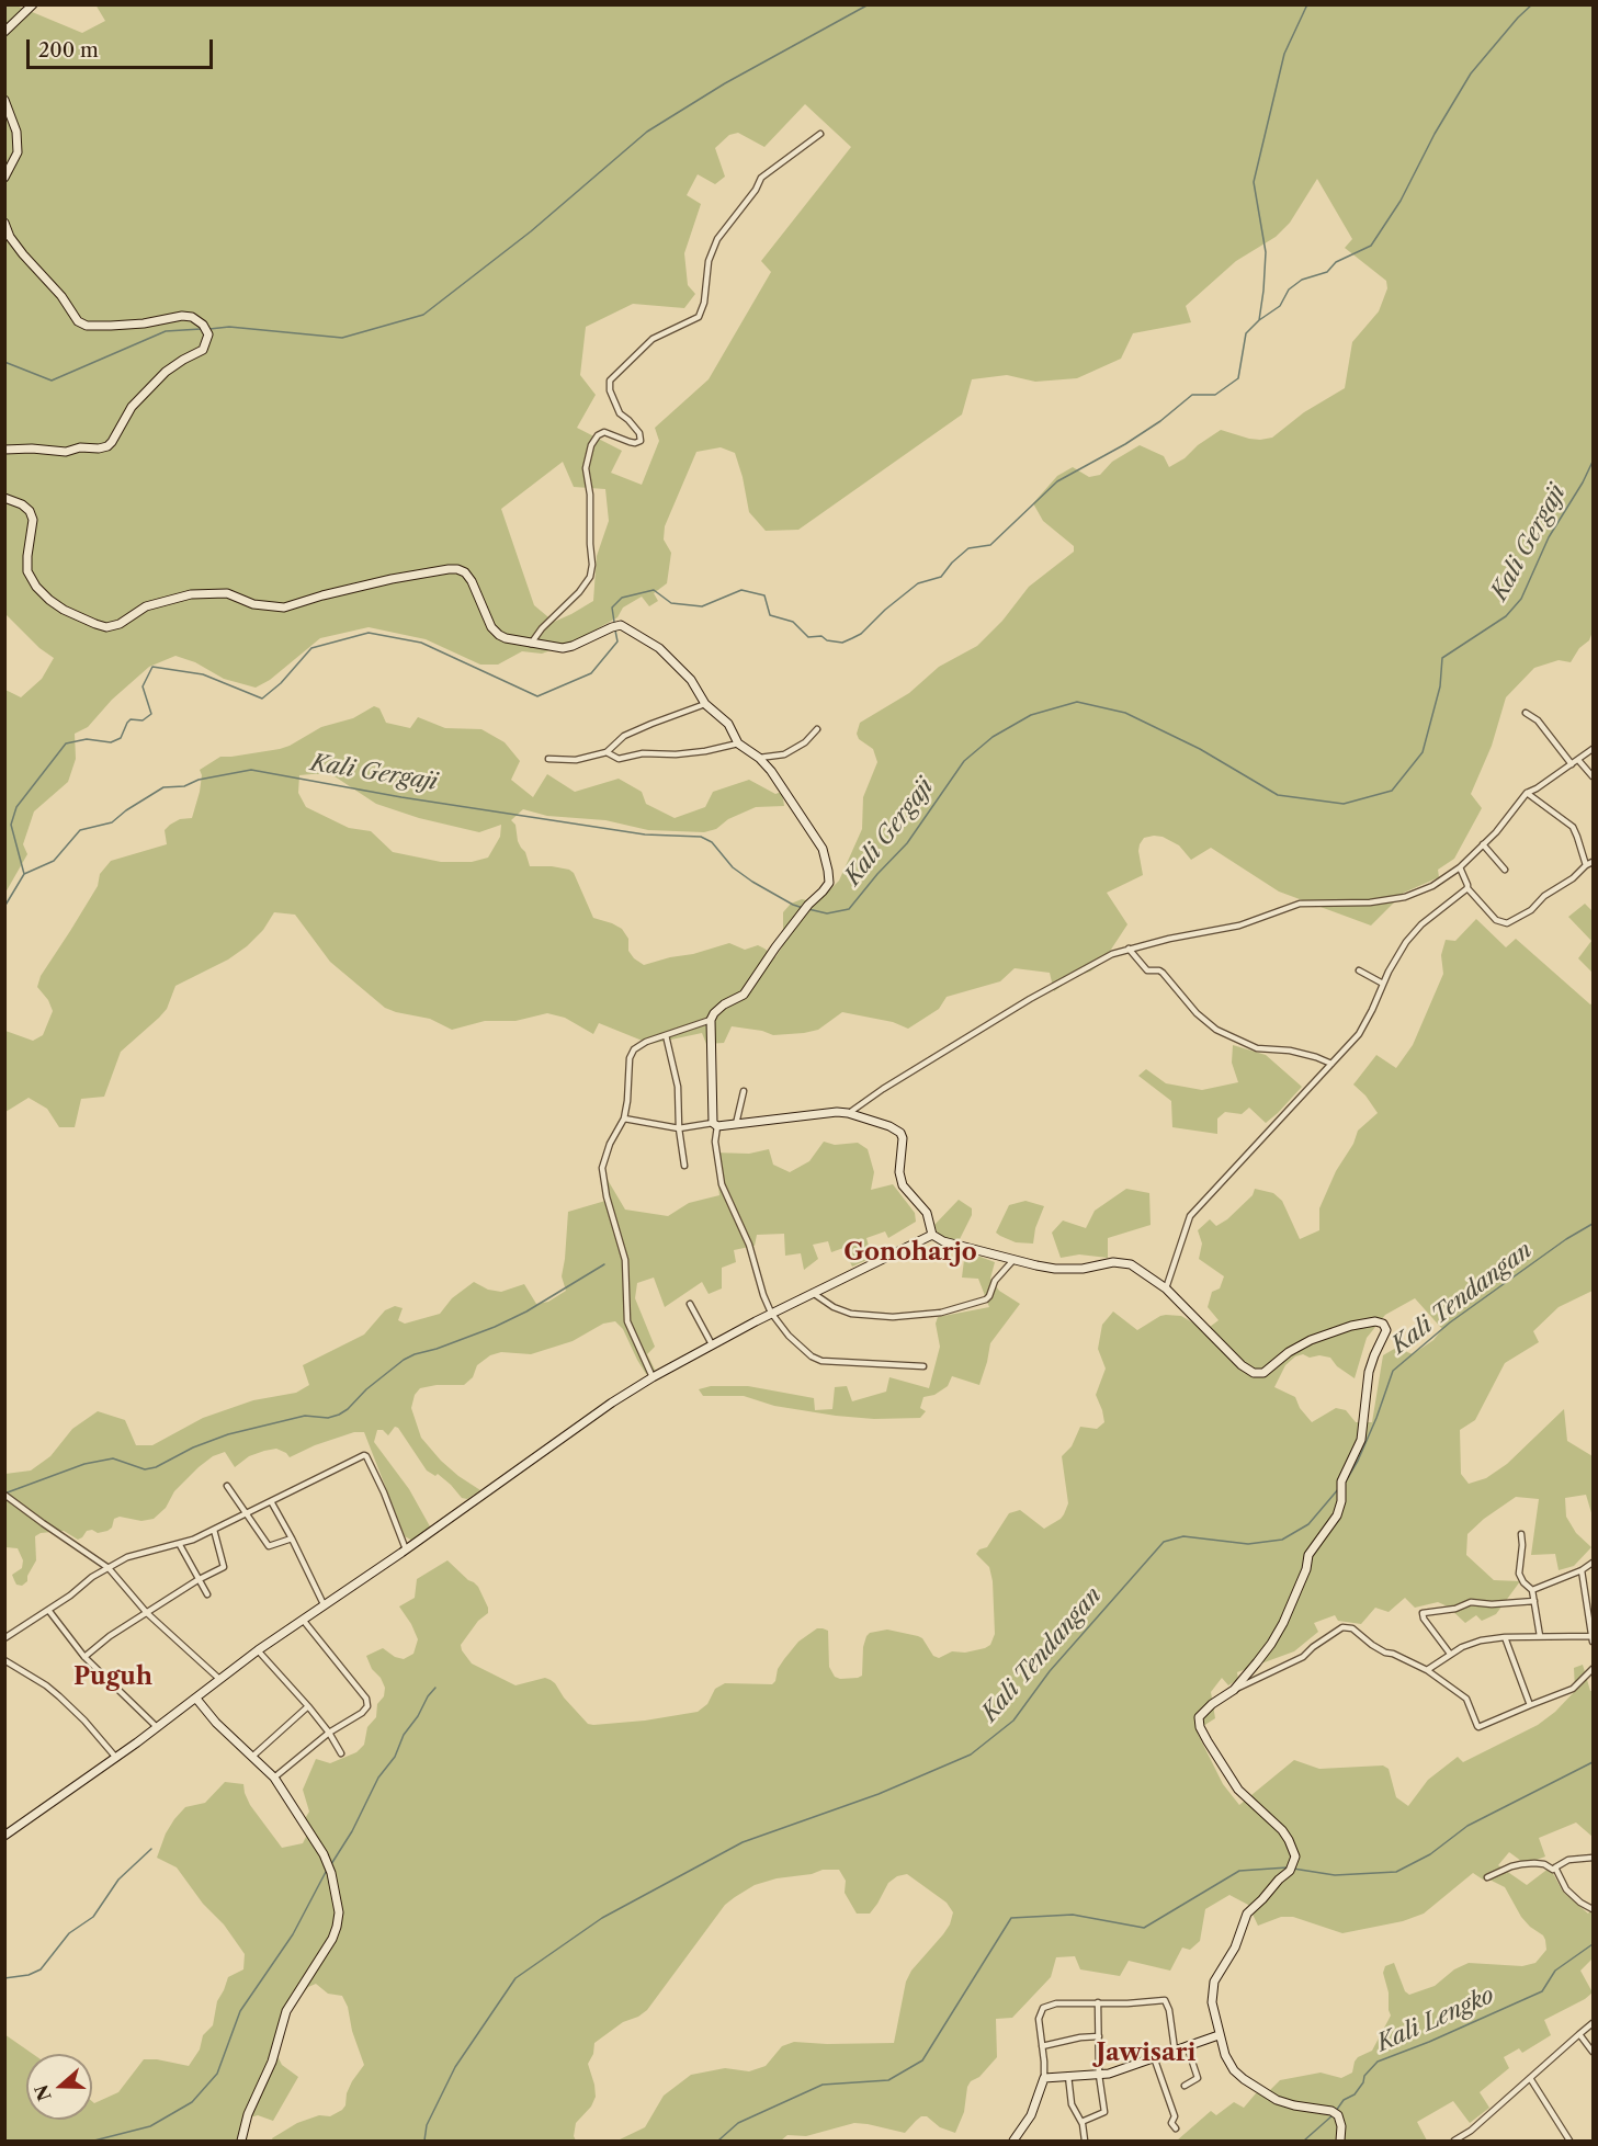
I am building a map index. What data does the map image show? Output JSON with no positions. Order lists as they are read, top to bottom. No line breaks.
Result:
{"districts":["Gonoharjo","Puguh","Jawisari"],"water":["Kali Gergaji","Kali Tendangan","Kali Lengko"],"scale_bar":"200 m","north":"left"}
